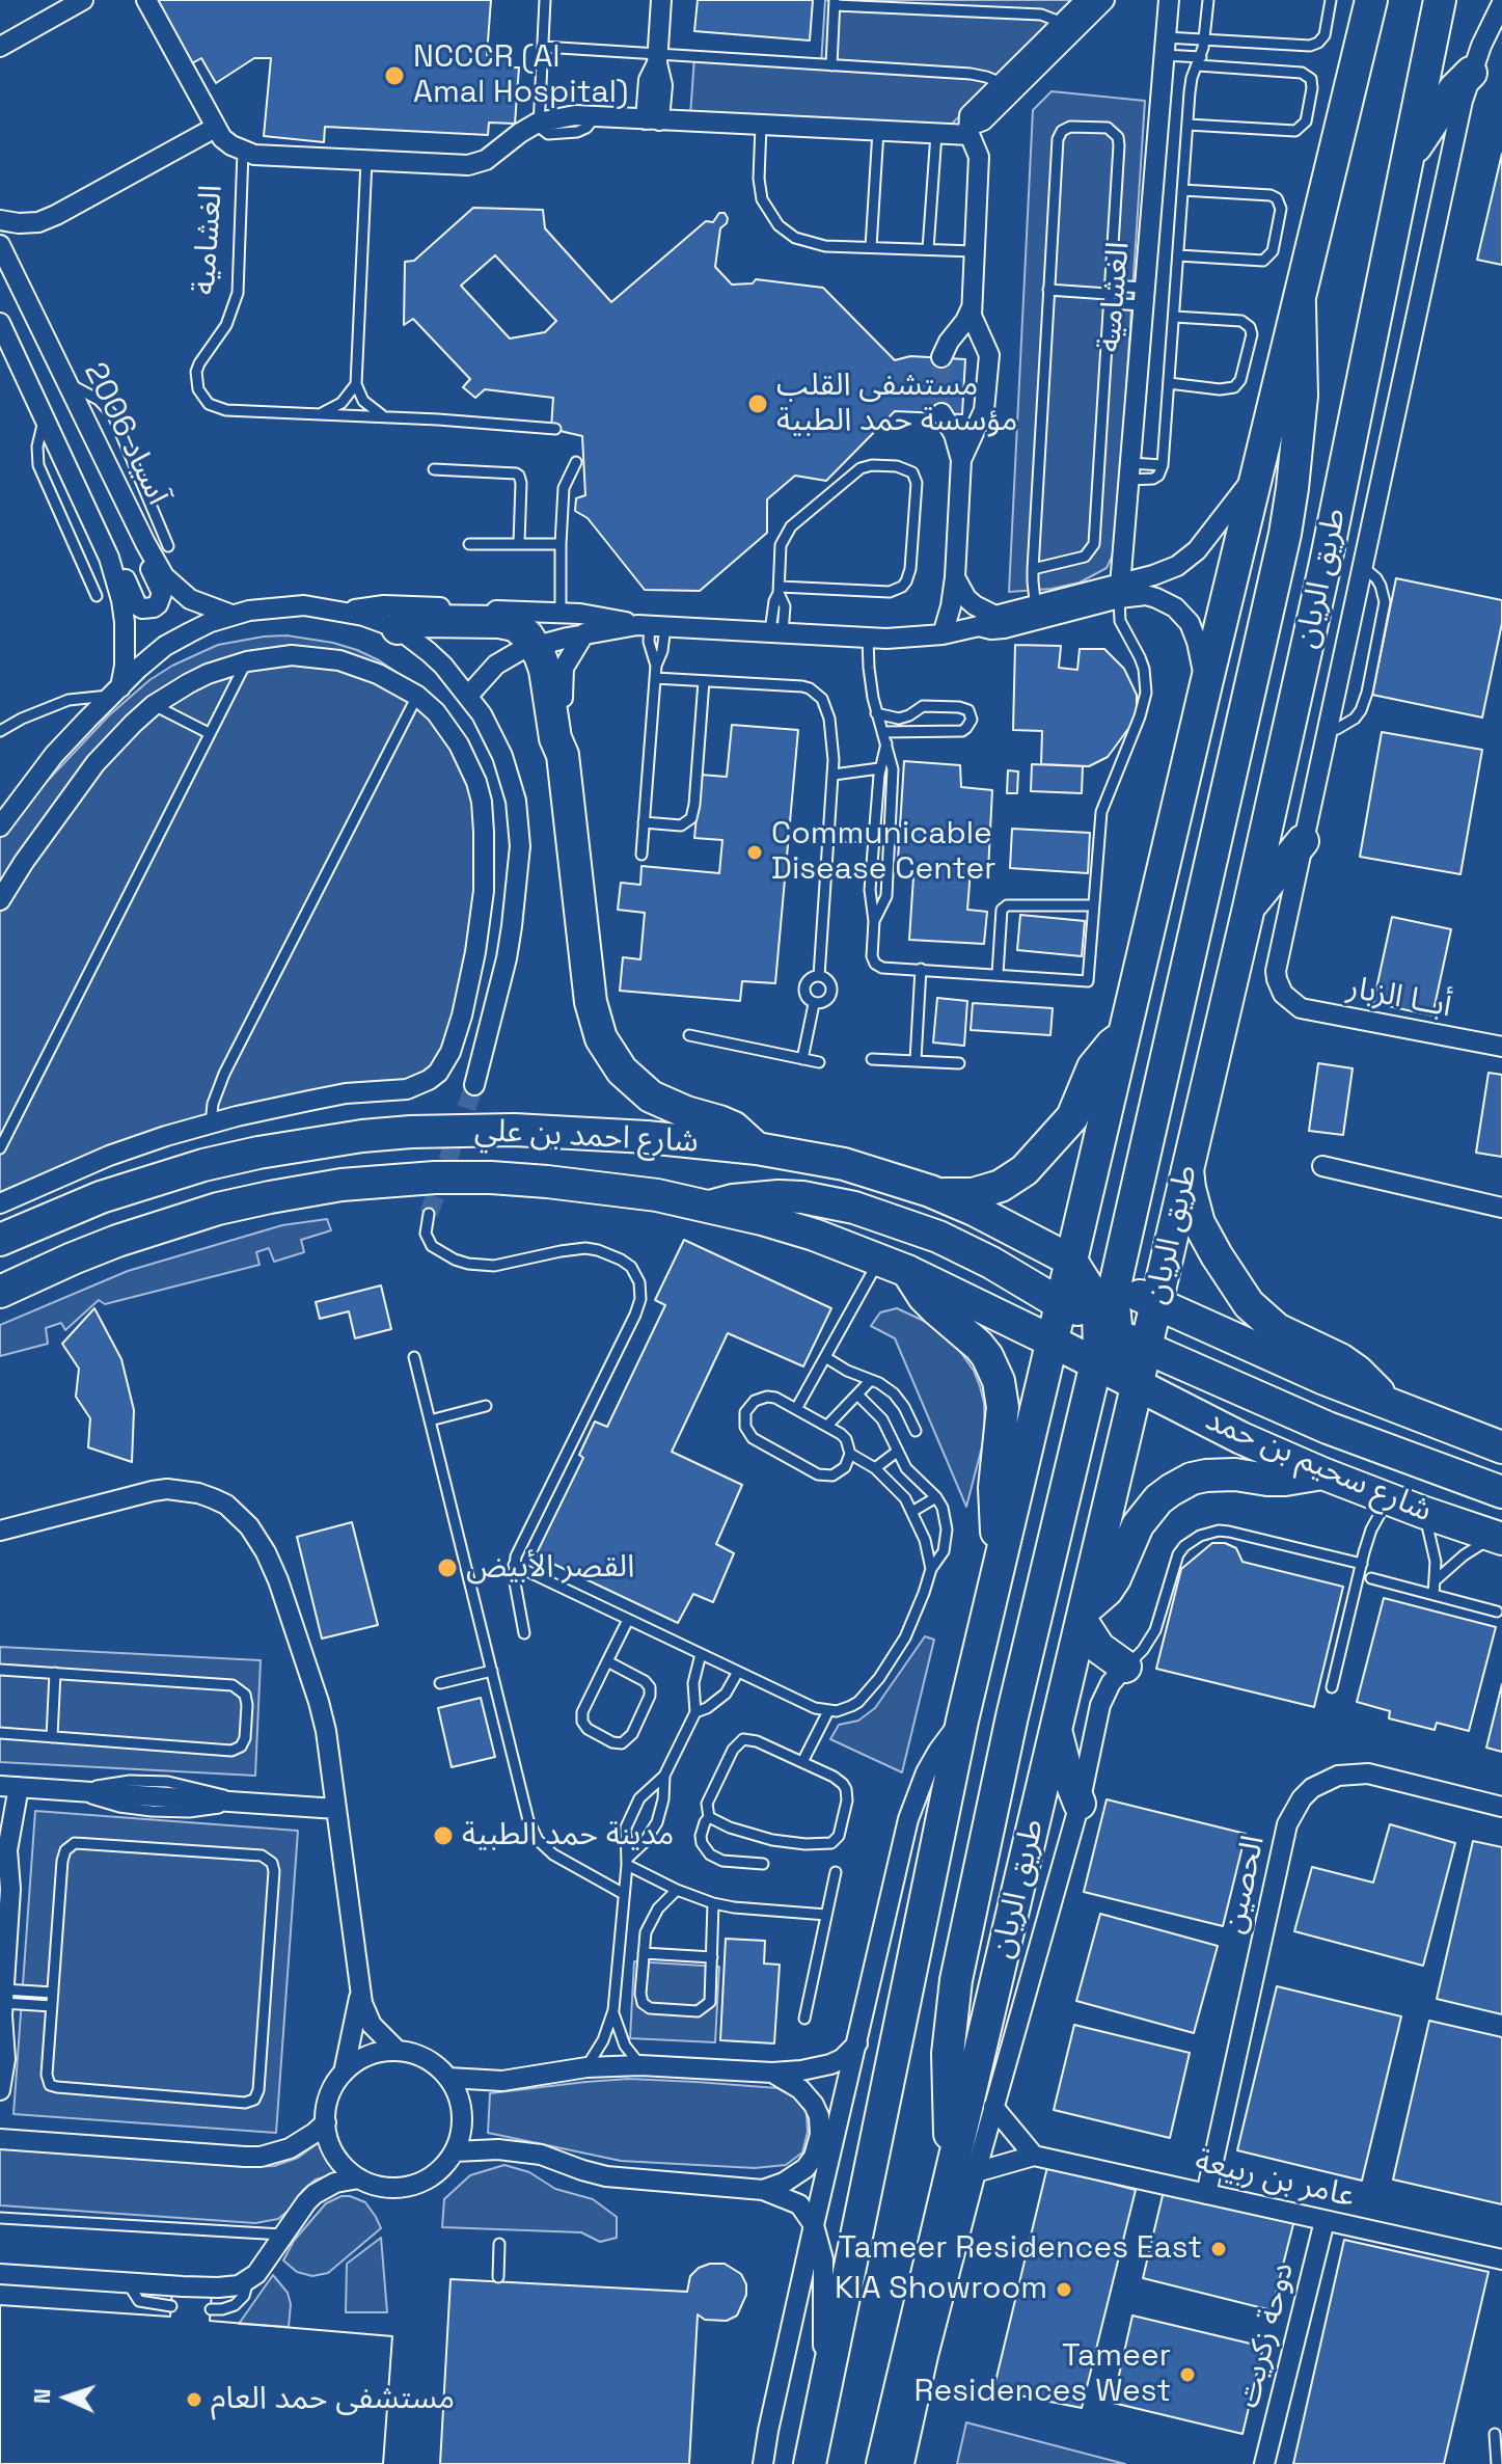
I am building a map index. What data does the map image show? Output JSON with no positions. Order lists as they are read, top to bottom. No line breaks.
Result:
{"streets":{"main road":["طريق الريان","شارع احمد بن علي","شارع سحيم بن حمد"],"street":["الغشامية","آسياد 2006","أبــا الزبار","الحصين","عامر بن ربيعة","دوحة زكريت"]},"crossings":[["آسياد 2006","شارع احمد بن علي"],["طريق الريان","أبــا الزبار"],["طريق الريان","شارع احمد بن علي"],["طريق الريان","شارع سحيم بن حمد"],["طريق الريان","عامر بن ربيعة"],["الحصين","عامر بن ربيعة"],["عامر بن ربيعة","دوحة زكريت"]],"places":["NCCCR (Al Amal Hospital)","مستشفى القلب مؤسسة حمد الطبية","Communicable Disease Center","القصر الأبيض","مدينة حمد الطبية","Tameer Residences East","KIA Showroom","Tameer Residences West","مستشفى حمد العام"],"north":"left"}
